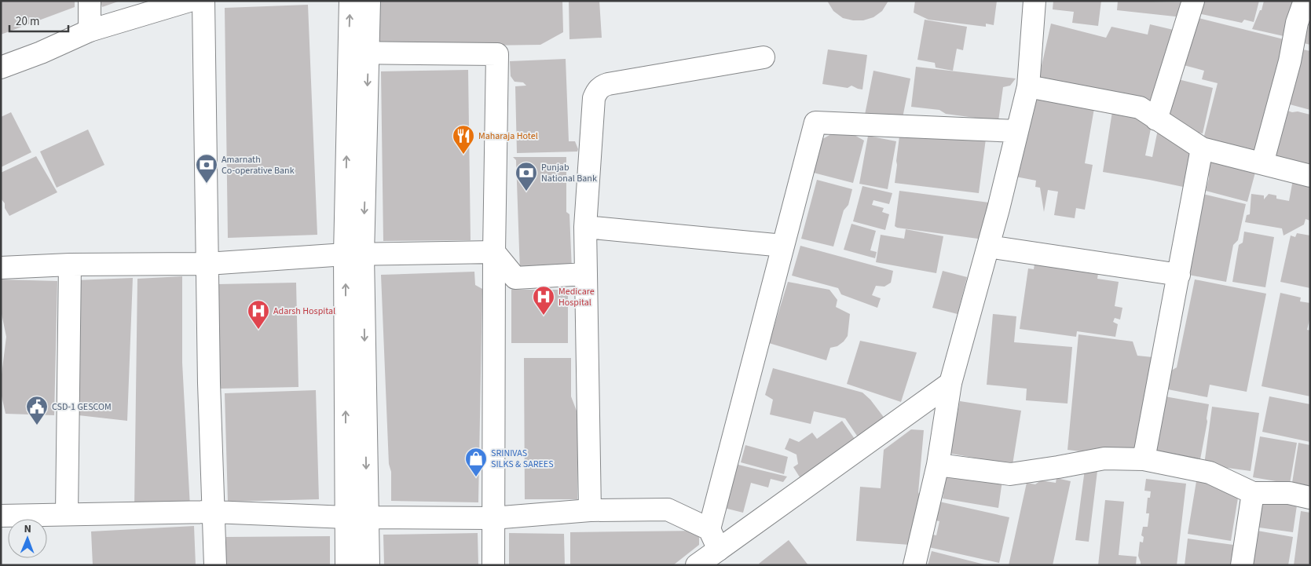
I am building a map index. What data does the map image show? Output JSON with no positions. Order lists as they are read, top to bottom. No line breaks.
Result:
{"places":{"restaurant":["Maharaja Hotel"],"bank":["Amarnath Co-operative Bank","Punjab National Bank"],"hospital":["Medicare Hospital","Adarsh Hospital"],"public building":["CSD-1 GESCOM"],"shop":["SRINIVAS SILKS & SAREES"]},"scale_bar":"20 m","north":"top"}
